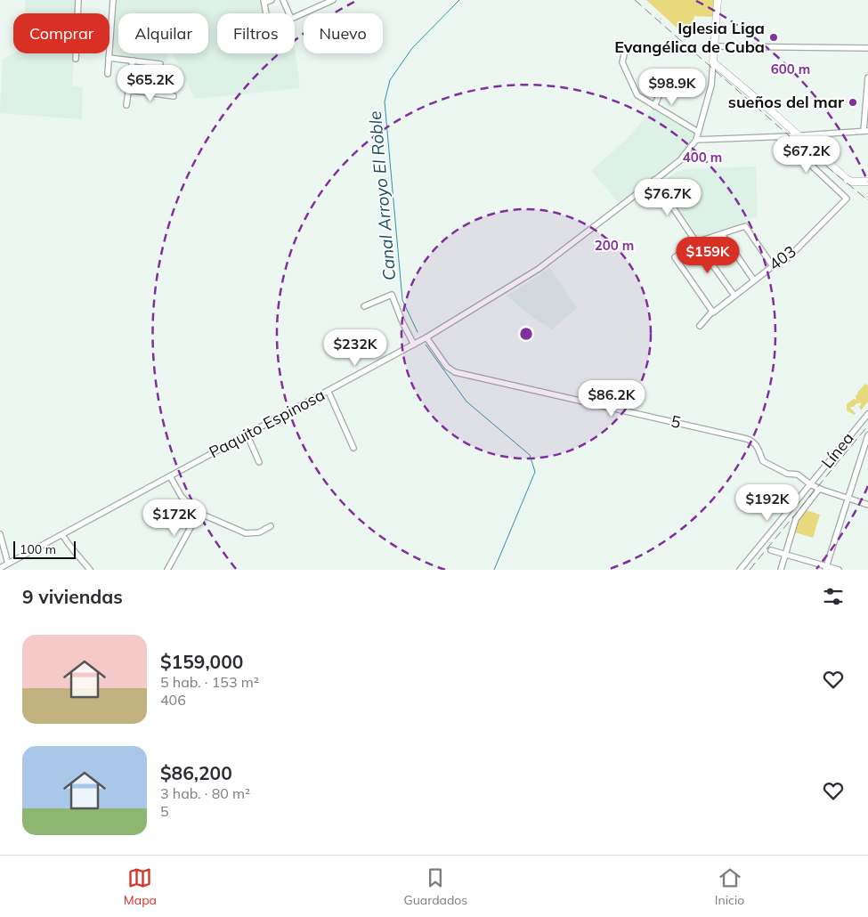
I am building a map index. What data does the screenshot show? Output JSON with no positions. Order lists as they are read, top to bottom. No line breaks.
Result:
{"streets":{"street":["403","5","Paquito Espinosa","Línea"]},"crossings":[["5","Paquito Espinosa"],["5","Línea"]],"water":["Canal Arroyo El Roble"],"places":["Iglesia Liga Evangélica de Cuba","sueños del mar"],"scale_bar":"100 m","page":{"chip":["Comprar","Alquilar","Filtros","Nuevo"],"price":["$65.2K","$98.9K","$67.2K","$76.7K","$159K","$232K","$86.2K","$192K","$172K"],"scale":"100 m","heading":"9 viviendas","list":[{"name":"$159,000","note":"5 hab. · 153 m² · 406"},{"name":"$86,200","note":"3 hab. · 80 m² · 5"}],"tabs":["Mapa","Guardados","Inicio"]},"rings":["600 m","400 m","200 m"]}
